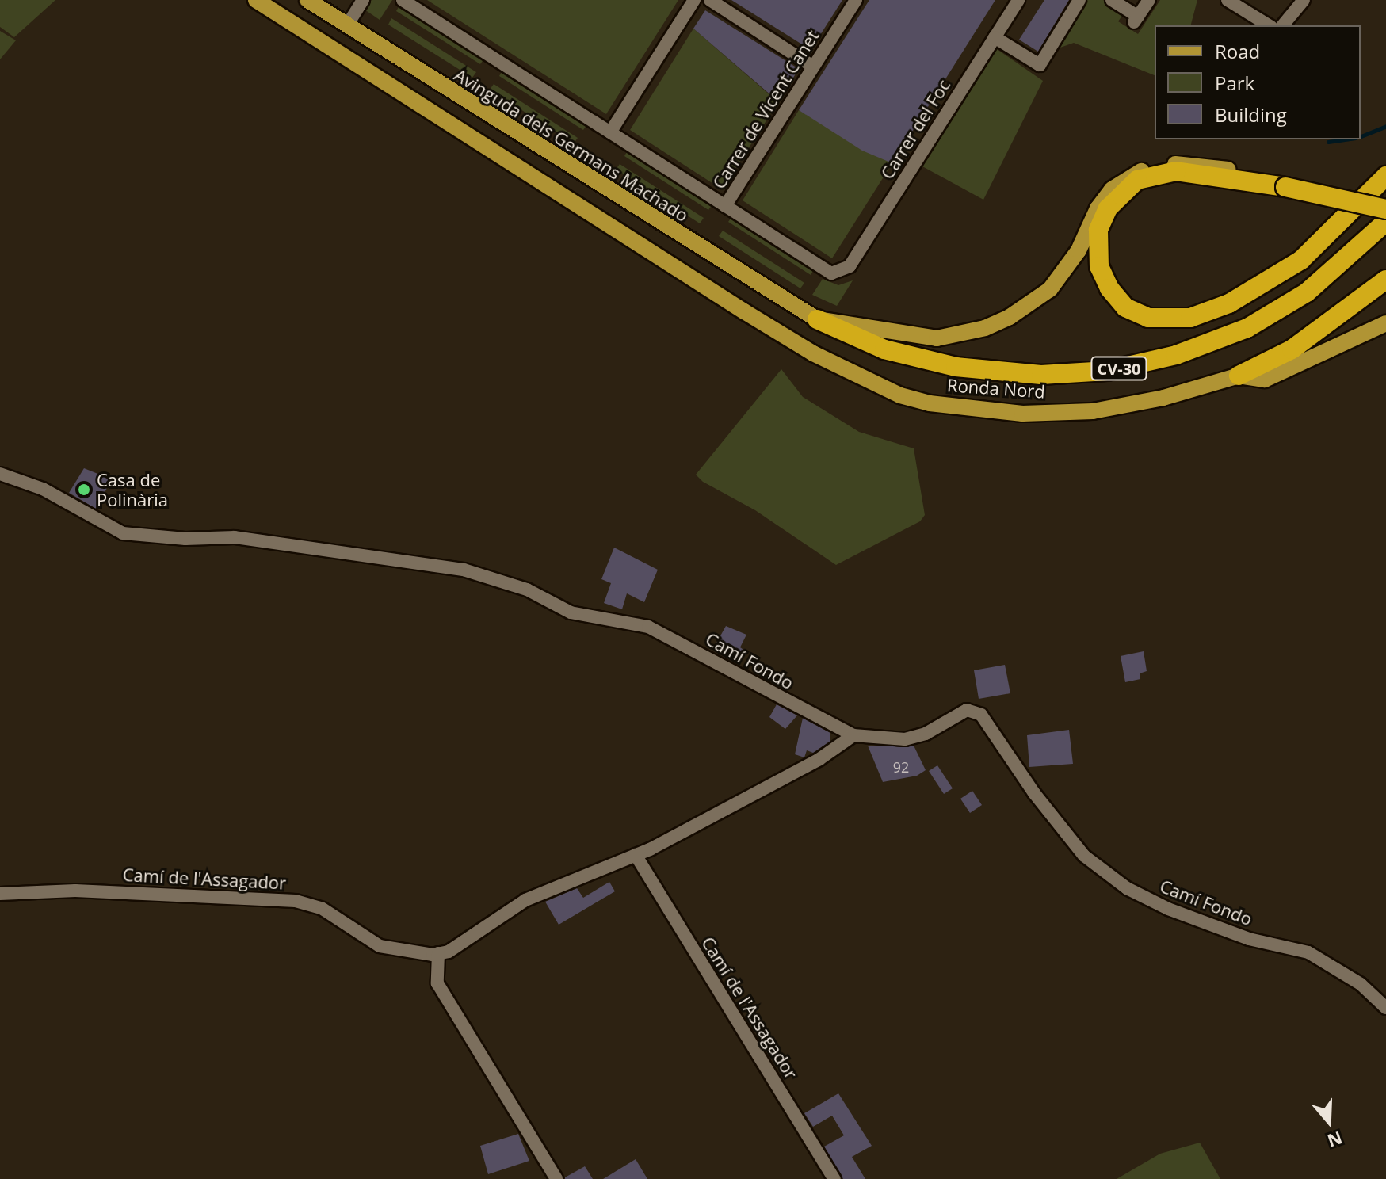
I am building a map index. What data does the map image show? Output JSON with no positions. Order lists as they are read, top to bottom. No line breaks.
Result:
{"streets":{"highway":["CV-30","Ronda Nord"],"main road":["Avinguda dels Germans Machado"],"street":["Carrer de Vicent Canet","Carrer del Foc","Camí Fondo","Camí de l'Assagador"]},"crossings":[["Carrer de Vicent Canet","Avinguda dels Germans Machado"],["Carrer del Foc","Avinguda dels Germans Machado"],["Avinguda dels Germans Machado","Ronda Nord"]],"places":["Casa de Polinària"],"house_numbers":["92"],"legend":["Road","Park","Building"],"north":"bottom"}
